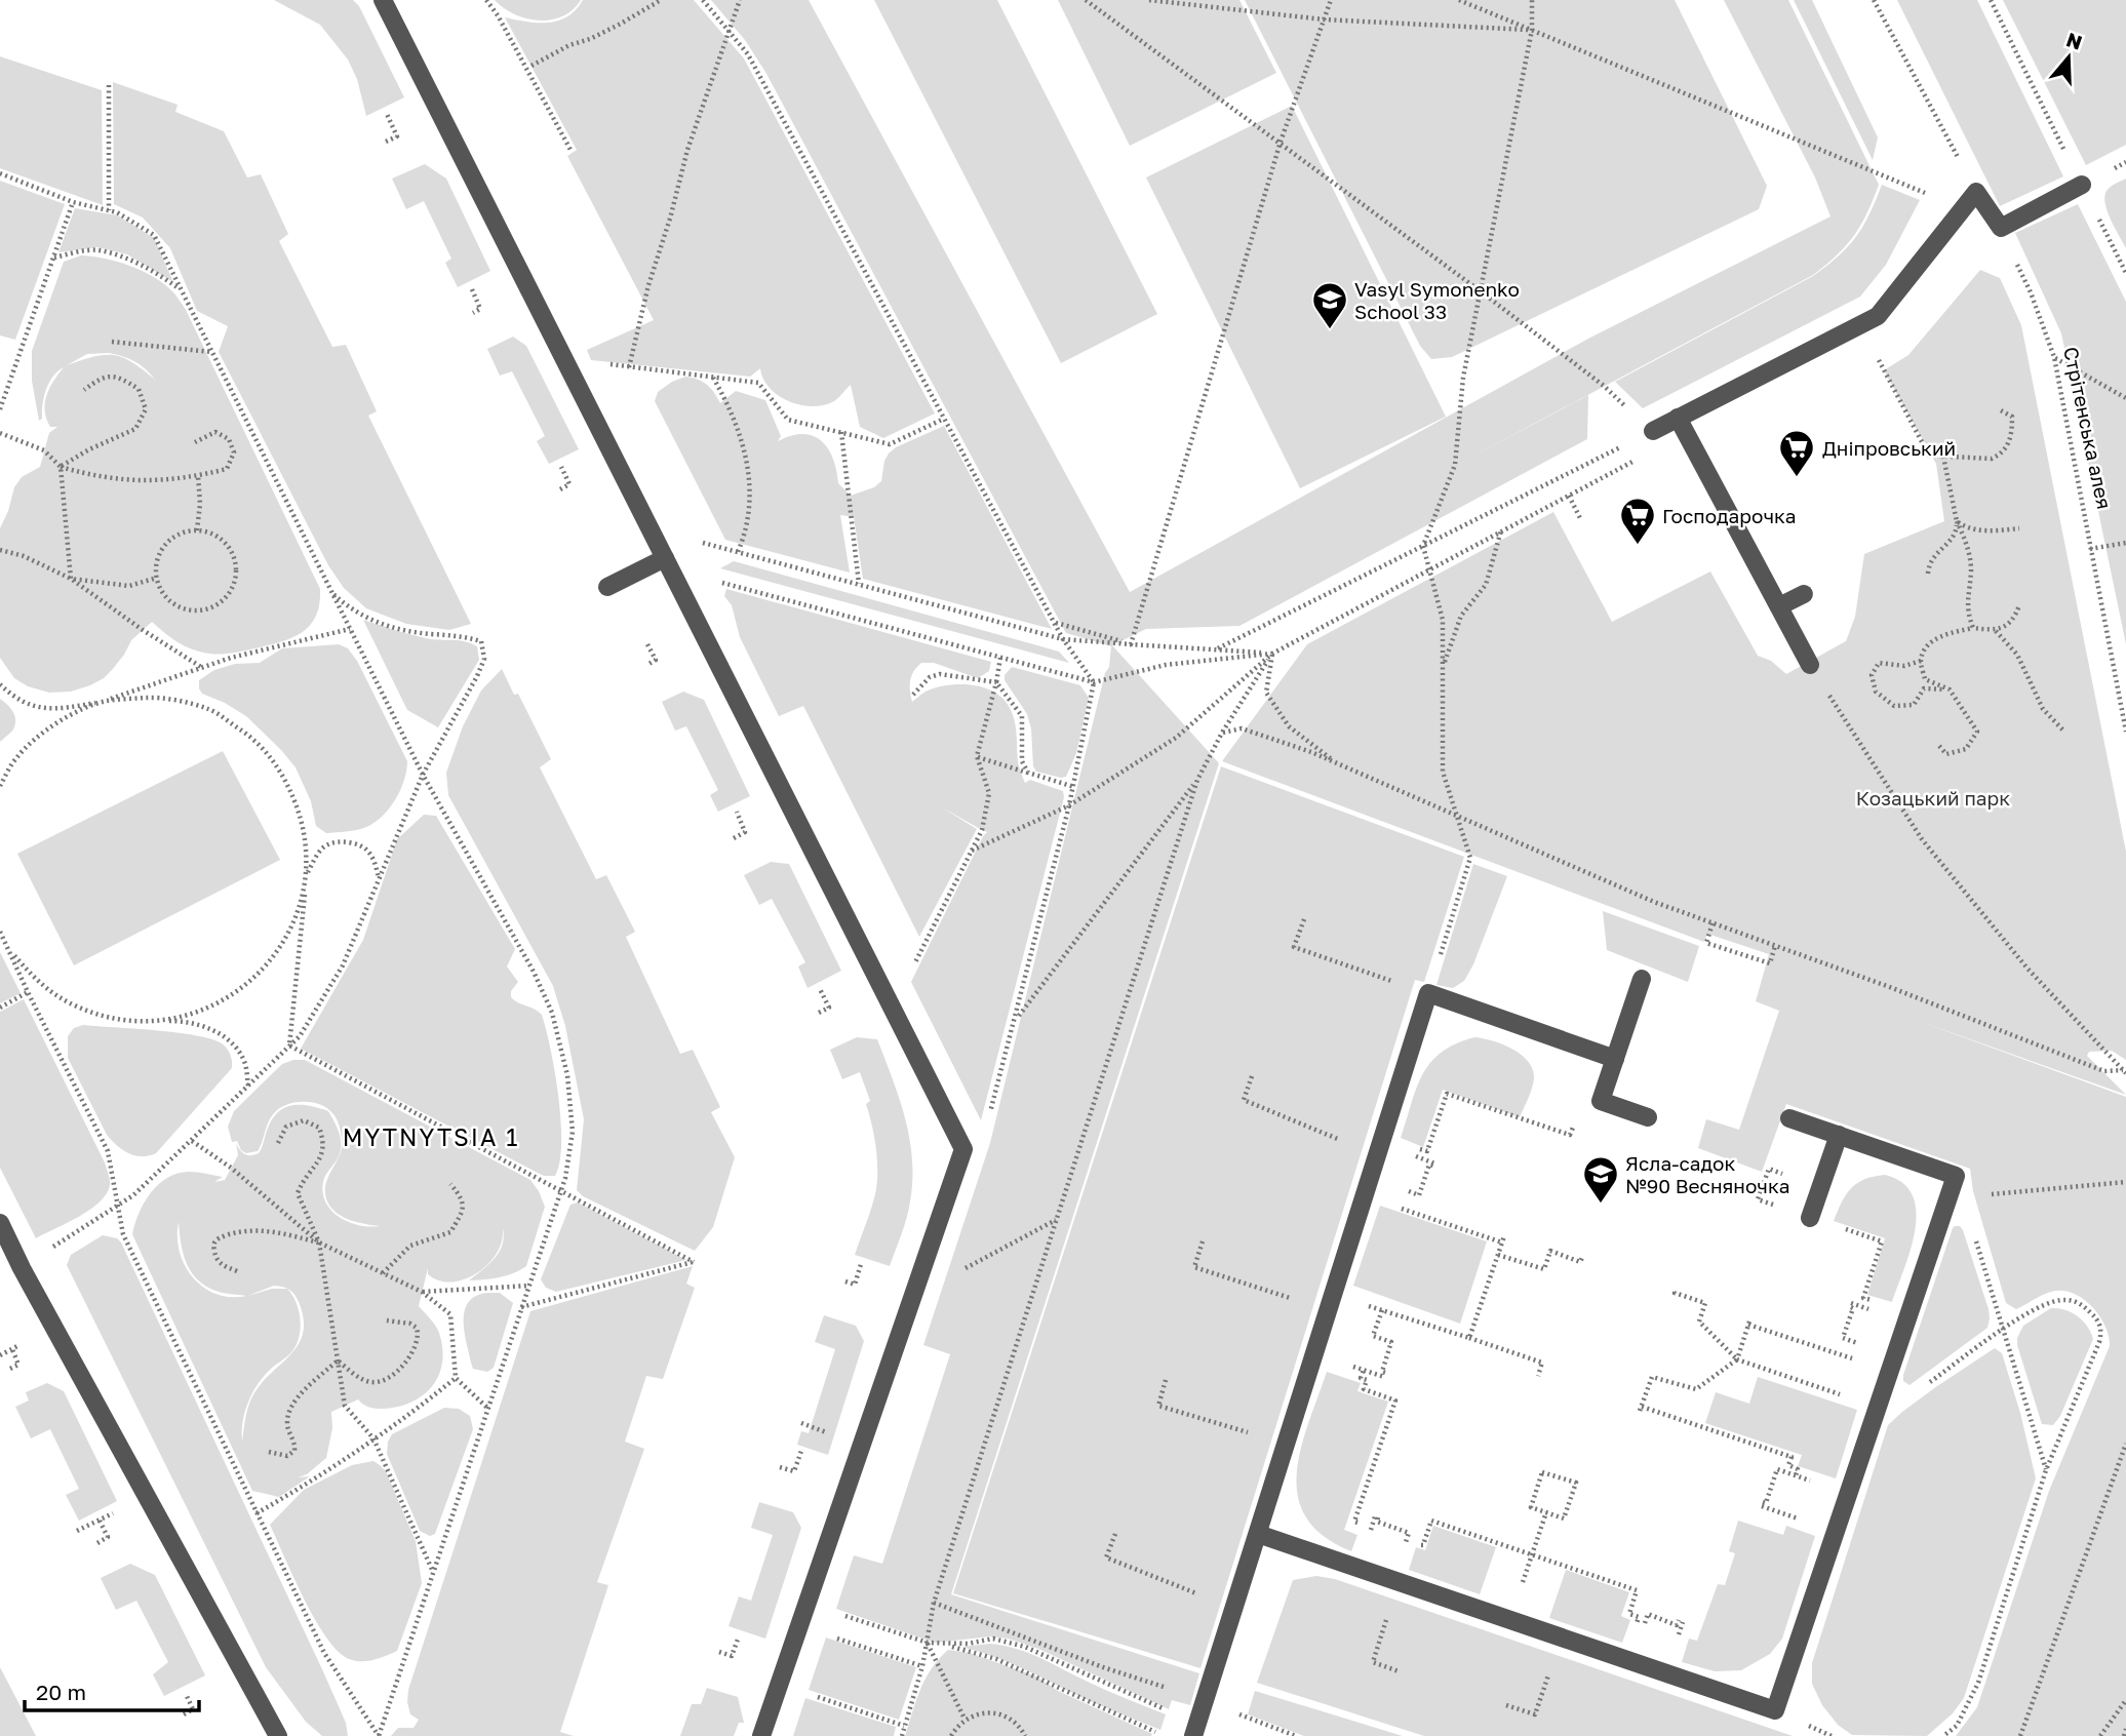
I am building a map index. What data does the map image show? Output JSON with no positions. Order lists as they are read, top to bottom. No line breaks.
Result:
{"streets":{"path":["Стрітенська алея"]},"districts":["MYTNYTSIA 1"],"parks":["Козацький парк"],"places":{"school or university":["Vasyl Symonenko School 33","Ясла-садок №90 Весняночка"],"supermarket":["Дніпровський","Господарочка"]},"scale_bar":"20 m","north":"top"}
